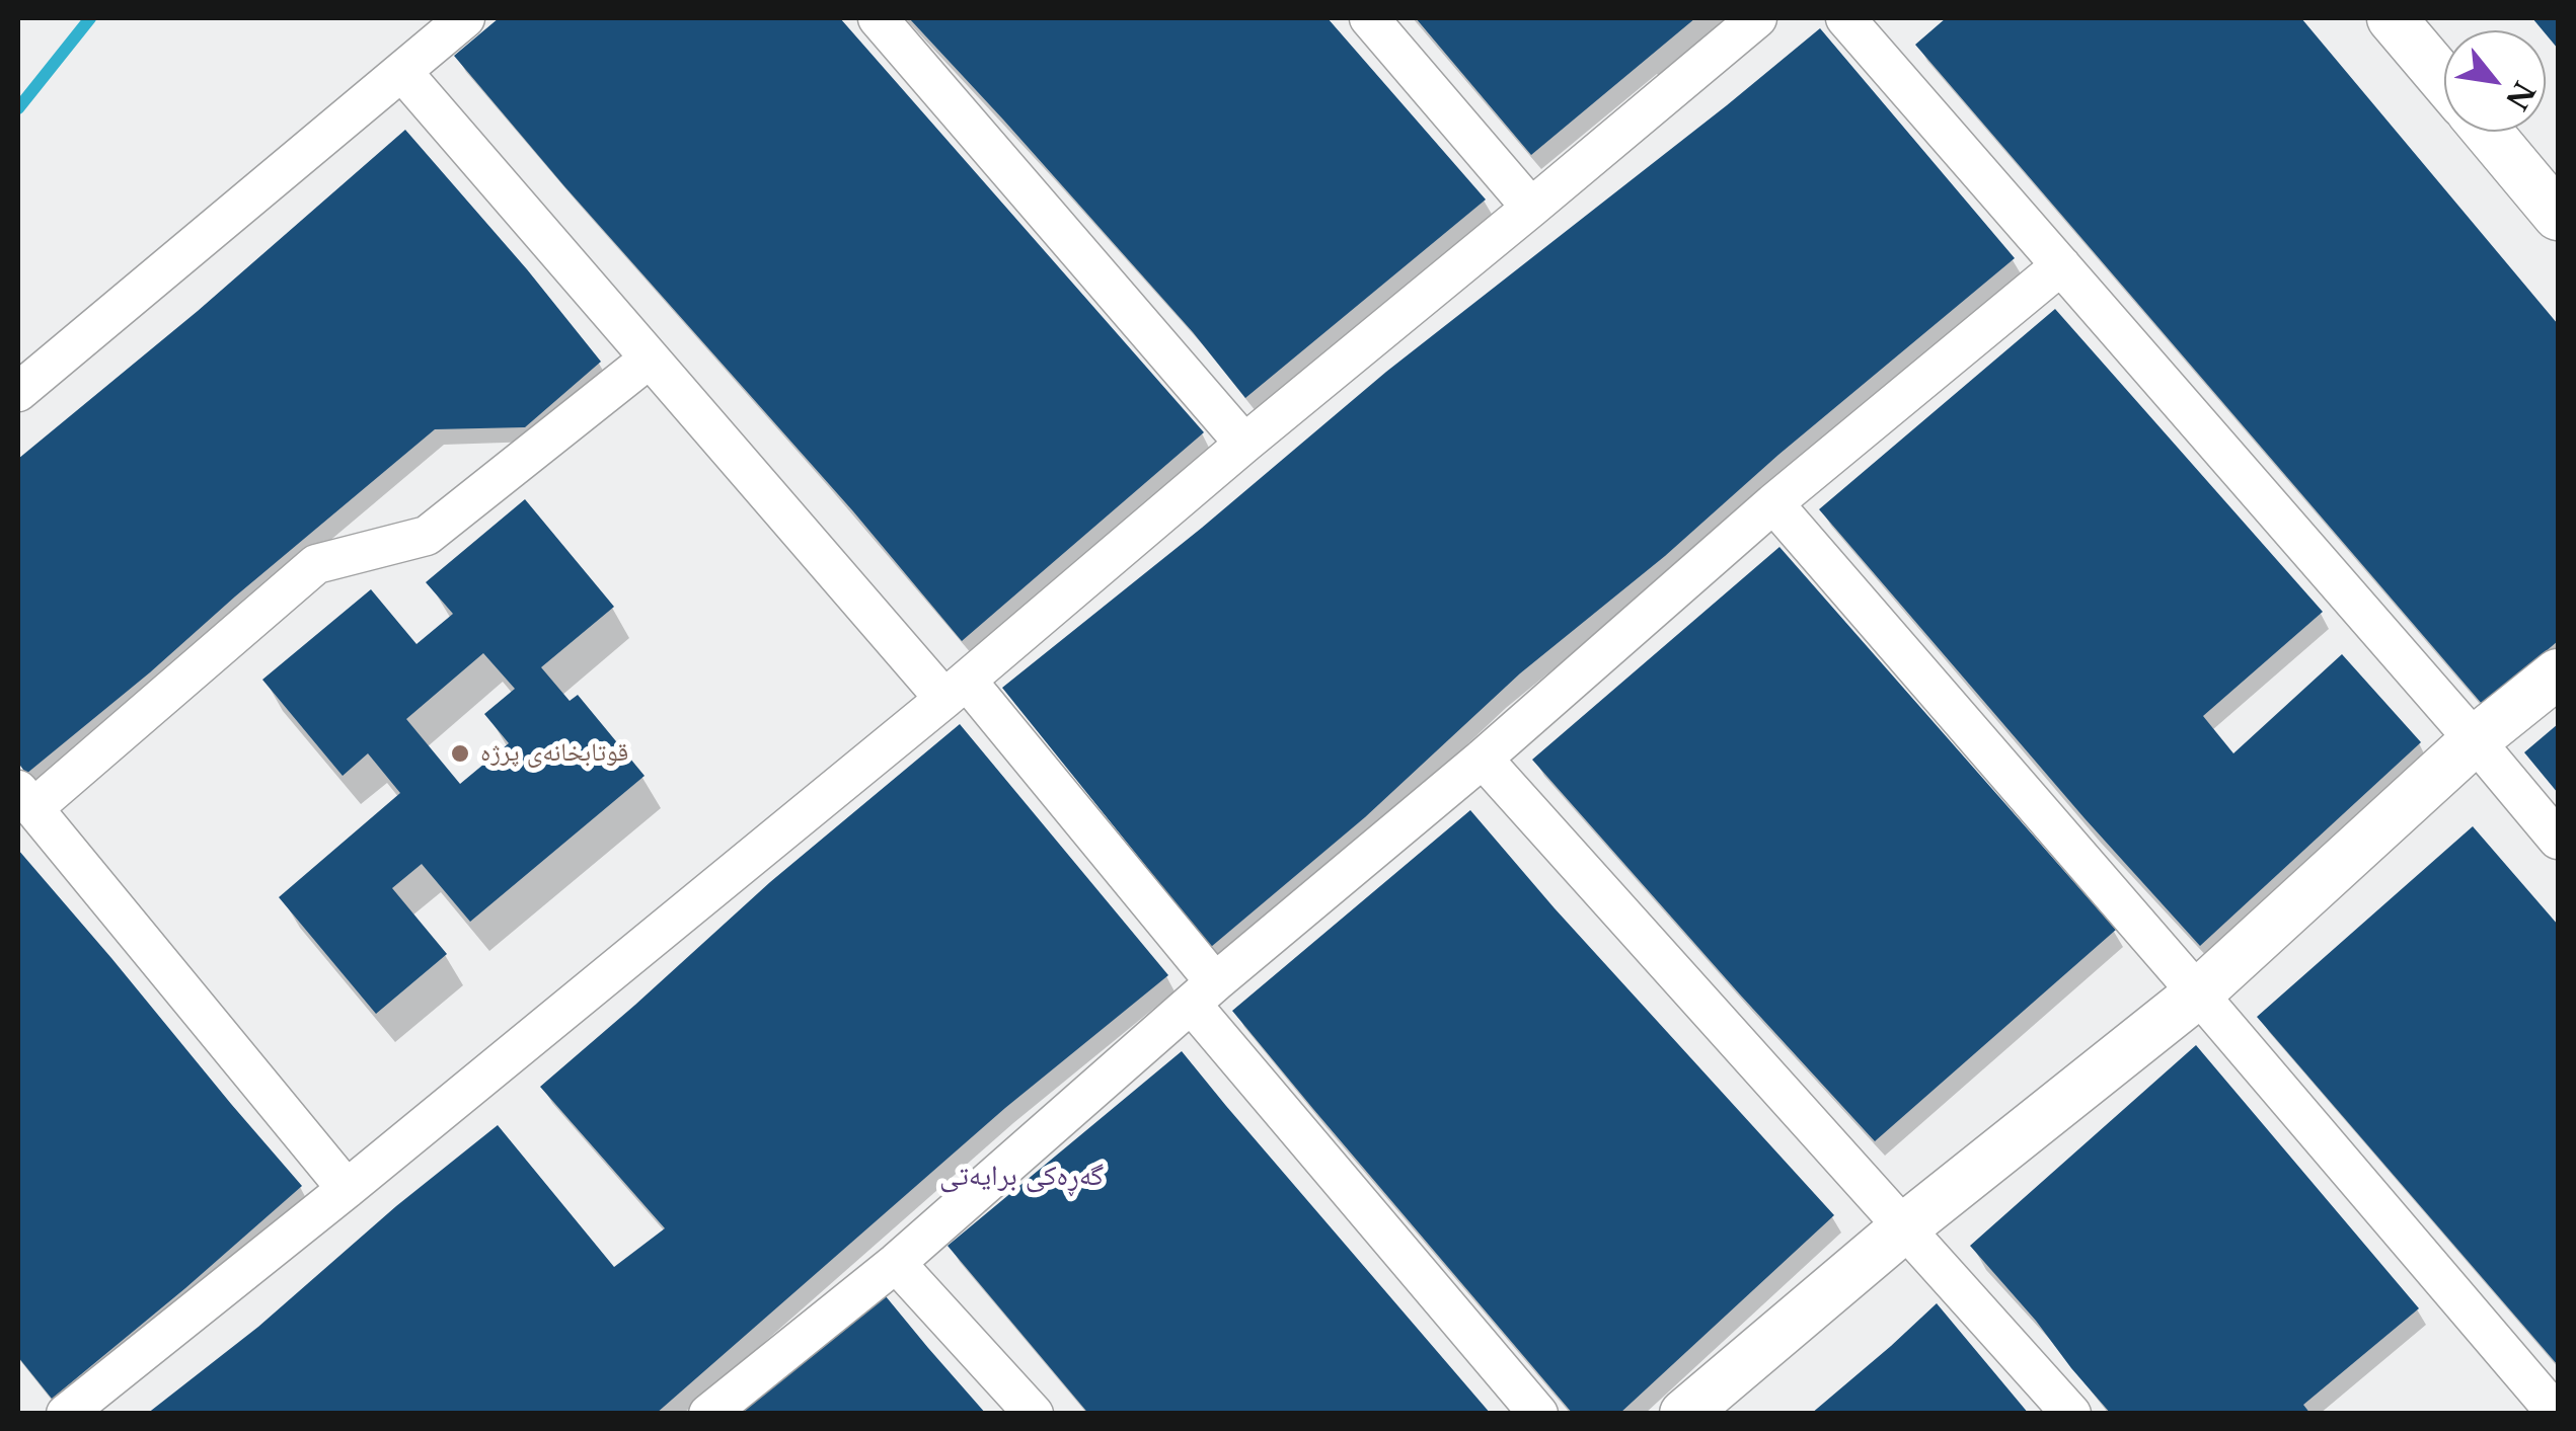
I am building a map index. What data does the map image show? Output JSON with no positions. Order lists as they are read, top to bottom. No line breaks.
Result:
{"districts":["گەڕەکی برایەتی"],"places":["قوتابخانەی پرژە"],"north":"bottom right"}
